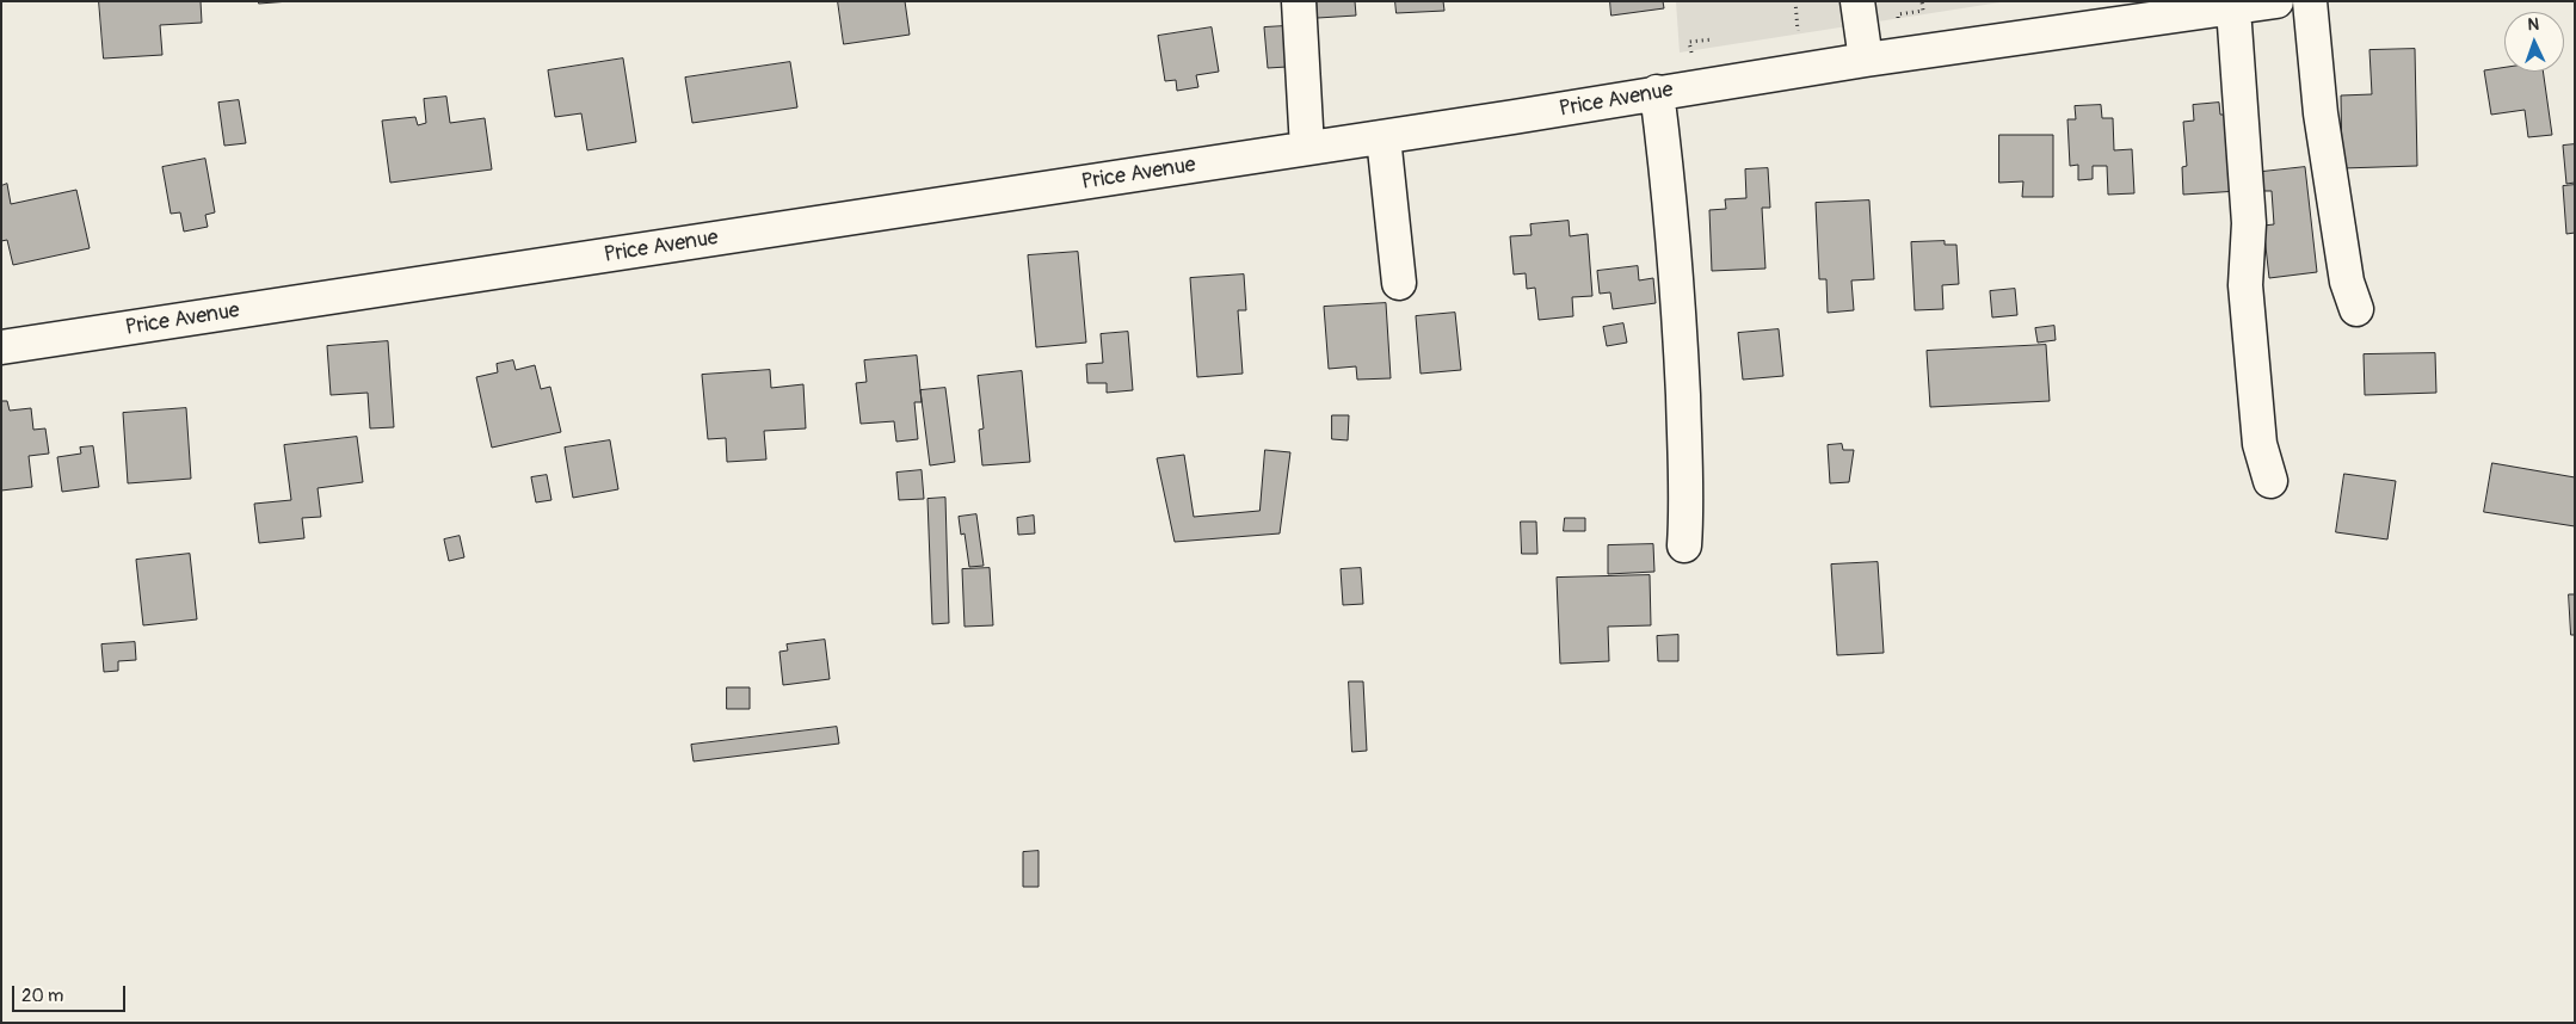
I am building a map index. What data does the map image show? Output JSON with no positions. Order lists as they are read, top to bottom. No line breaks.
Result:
{"streets":{"street":["Price Avenue"]},"scale_bar":"20 m","north":"top"}
